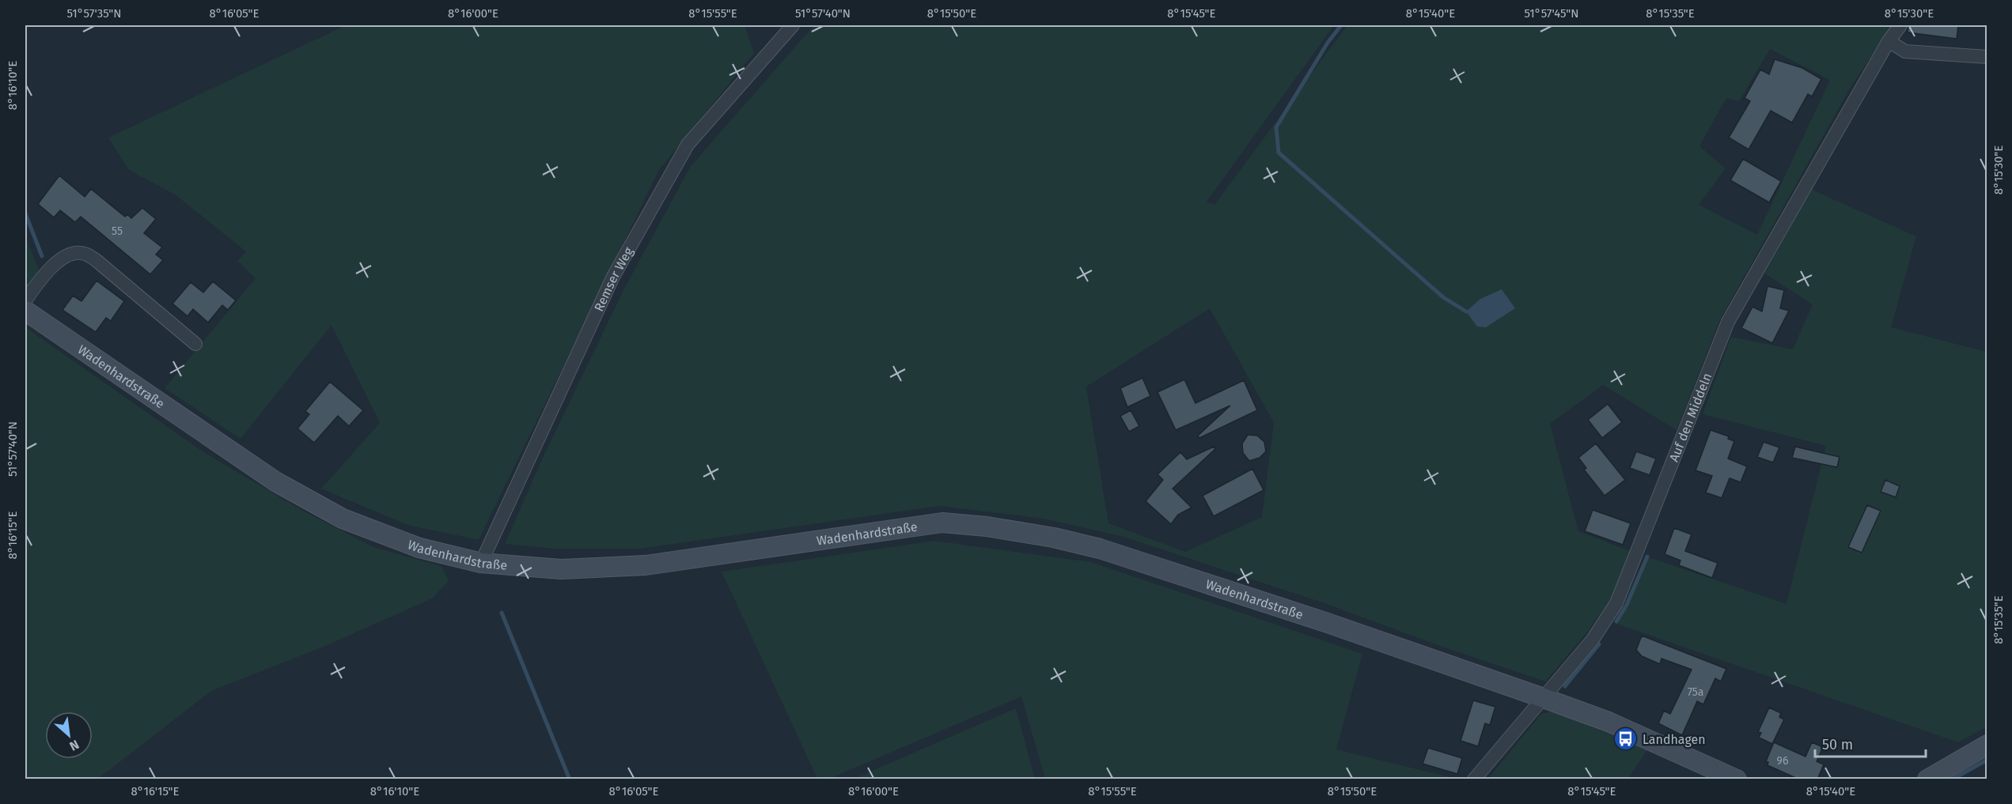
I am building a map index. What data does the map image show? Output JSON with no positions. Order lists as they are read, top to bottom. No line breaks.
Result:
{"streets":{"street":["Remser Weg","Wadenhardstraße","Auf den Middeln"]},"crossings":[["Remser Weg","Wadenhardstraße"],["Wadenhardstraße","Auf den Middeln"]],"places":{"bus stop":["Landhagen"]},"house_numbers":["55","75a","96"],"scale_bar":"50 m","north":"bottom right","coordinates":["51°57'35\"N","8°16'05\"E","8°16'00\"E","8°15'55\"E","51°57'40\"N","8°15'50\"E","8°15'45\"E","8°15'40\"E","51°57'45\"N","8°15'35\"E","8°15'30\"E","8°16'10\"E","8°16'15\"E"]}
